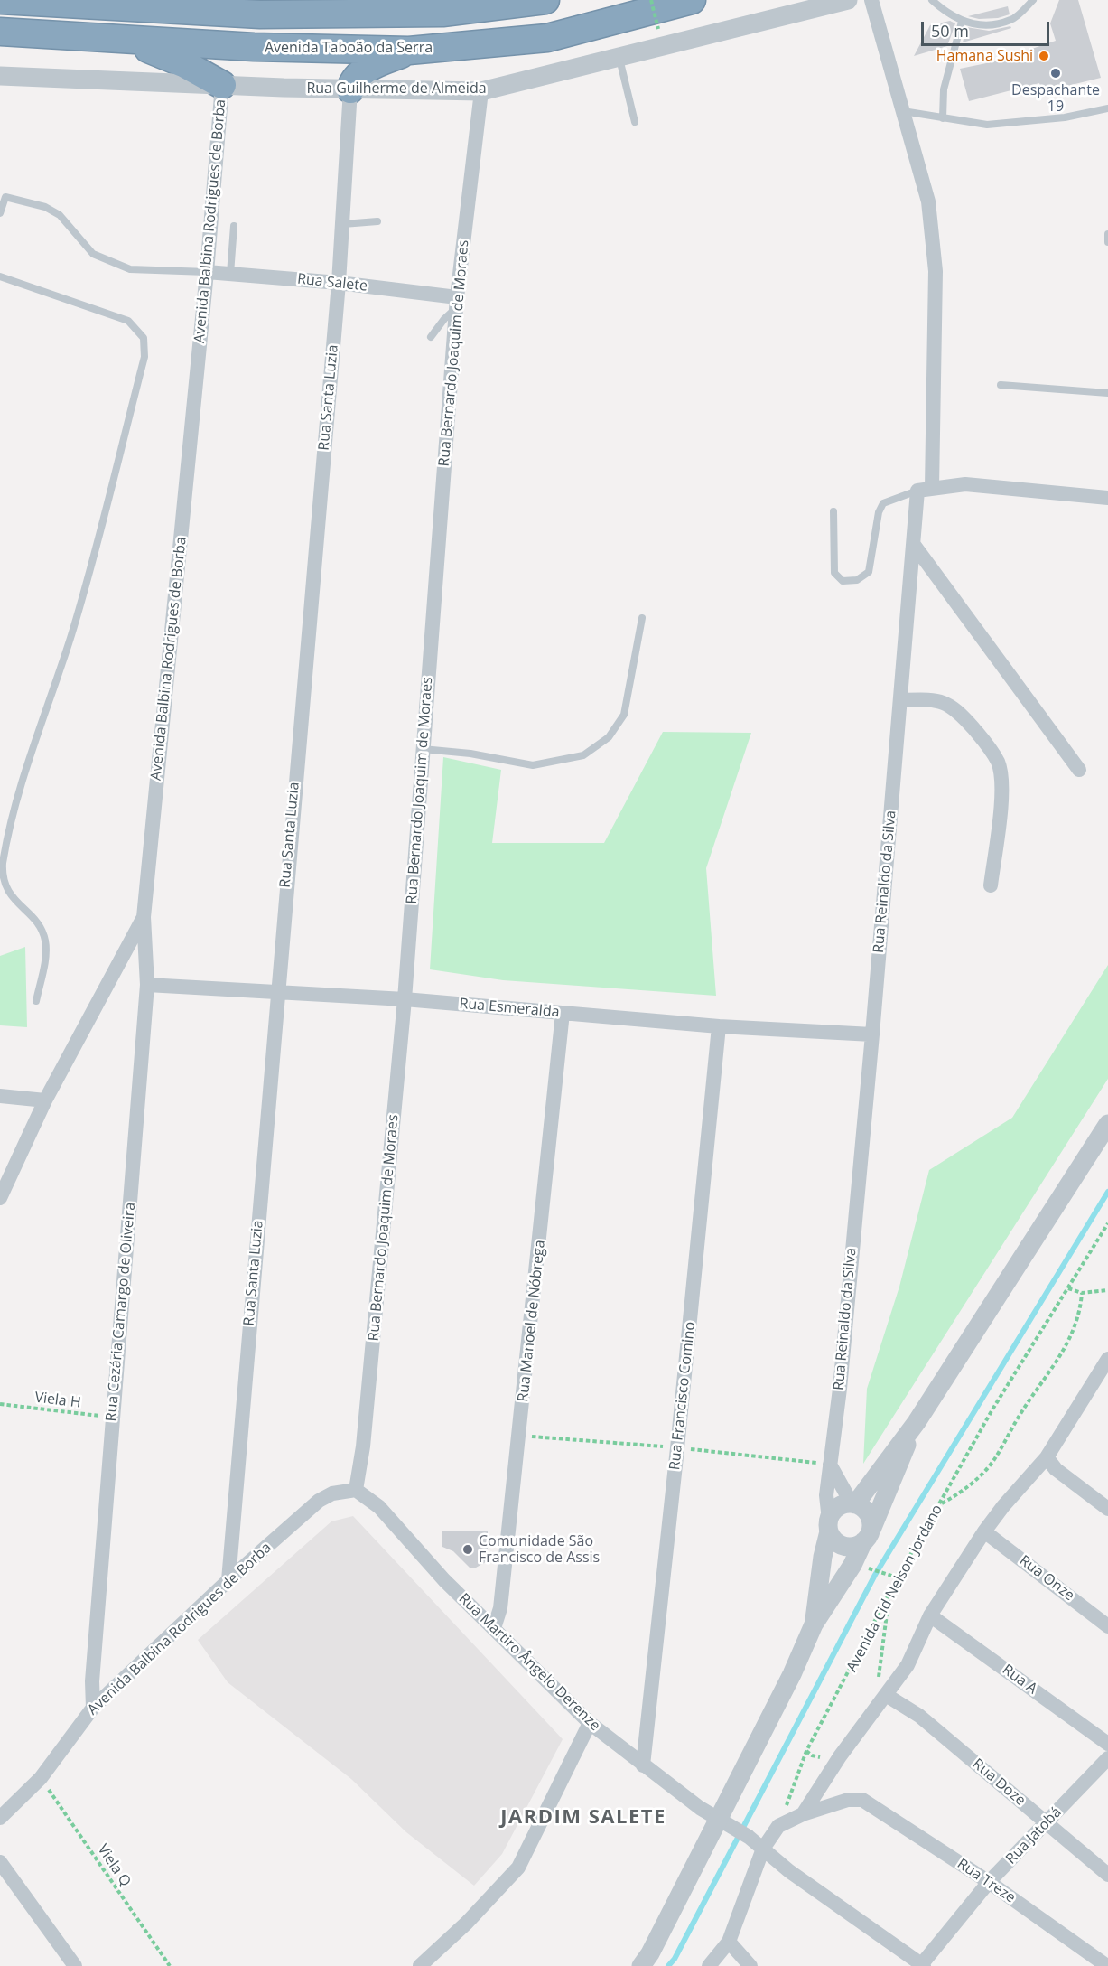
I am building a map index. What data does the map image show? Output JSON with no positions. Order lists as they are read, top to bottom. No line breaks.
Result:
{"streets":{"highway":["Avenida Taboão da Serra"],"street":["Rua Guilherme de Almeida","Avenida Balbina Rodrigues de Borba","Rua Salete","Rua Bernardo Joaquim de Moraes","Rua Santa Luzia","Rua Reinaldo da Silva","Rua Esmeralda","Rua Cezária Camargo de Oliveira","Rua Manoel de Nóbrega","Rua Francisco Comino","Rua Onze","Rua Martiro Ângelo Derenze","Rua A","Rua Doze","Rua Jatobá","Rua Treze"],"path":["Viela H","Avenida Cid Nelson Jordano","Viela Q"]},"crossings":[["Rua Guilherme de Almeida","Avenida Balbina Rodrigues de Borba"],["Rua Guilherme de Almeida","Rua Bernardo Joaquim de Moraes"],["Rua Guilherme de Almeida","Rua Santa Luzia"],["Avenida Balbina Rodrigues de Borba","Rua Salete"],["Avenida Balbina Rodrigues de Borba","Rua Bernardo Joaquim de Moraes"],["Avenida Balbina Rodrigues de Borba","Rua Santa Luzia"],["Avenida Balbina Rodrigues de Borba","Rua Cezária Camargo de Oliveira"],["Avenida Balbina Rodrigues de Borba","Rua Martiro Ângelo Derenze"],["Avenida Balbina Rodrigues de Borba","Viela Q"],["Rua Salete","Rua Bernardo Joaquim de Moraes"],["Rua Salete","Rua Santa Luzia"],["Rua Bernardo Joaquim de Moraes","Rua Esmeralda"],["Rua Bernardo Joaquim de Moraes","Rua Martiro Ângelo Derenze"],["Rua Santa Luzia","Rua Esmeralda"],["Rua Reinaldo da Silva","Rua Esmeralda"],["Rua Esmeralda","Rua Cezária Camargo de Oliveira"],["Rua Esmeralda","Rua Manoel de Nóbrega"],["Rua Esmeralda","Rua Francisco Comino"],["Rua Cezária Camargo de Oliveira","Viela H"],["Rua Manoel de Nóbrega","Rua Martiro Ângelo Derenze"],["Rua Francisco Comino","Rua Martiro Ângelo Derenze"],["Rua Doze","Rua Jatobá"],["Rua Jatobá","Rua Treze"]],"districts":["JARDIM SALETE"],"places":["Hamana Sushi","Despachante 19","Comunidade São Francisco de Assis"],"scale_bar":"50 m"}
